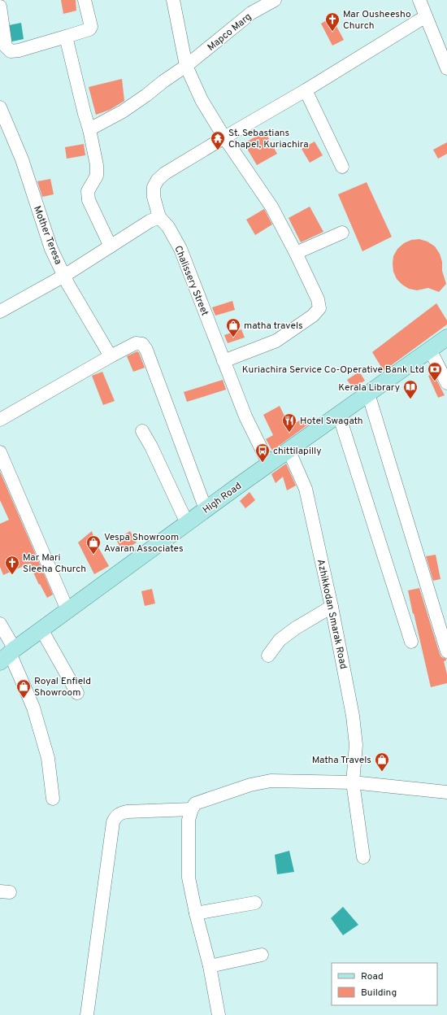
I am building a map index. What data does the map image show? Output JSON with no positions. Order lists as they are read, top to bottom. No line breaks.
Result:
{"streets":{"main road":["High Road"],"street":["Mapco Marg","Mother Teresa","Chalissery Street","Azhikkodan Smarak Road"]},"crossings":[["Chalissery Street","High Road"],["High Road","Azhikkodan Smarak Road"]],"places":{"church":["Mar Ousheesho Church","Mar Mari Sleeha Church"],"temple":["St. Sebastians Chapel, Kuriachira"],"shop":["matha travels","Vespa Showroom Avaran Associates","Royal Enfield Showroom","Matha Travels"],"bank":["Kuriachira Service Co-Operative Bank Ltd"],"library":["Kerala Library"],"restaurant":["Hotel Swagath"],"bus stop":["chittilapilly"]},"legend":["Road","Building"]}
